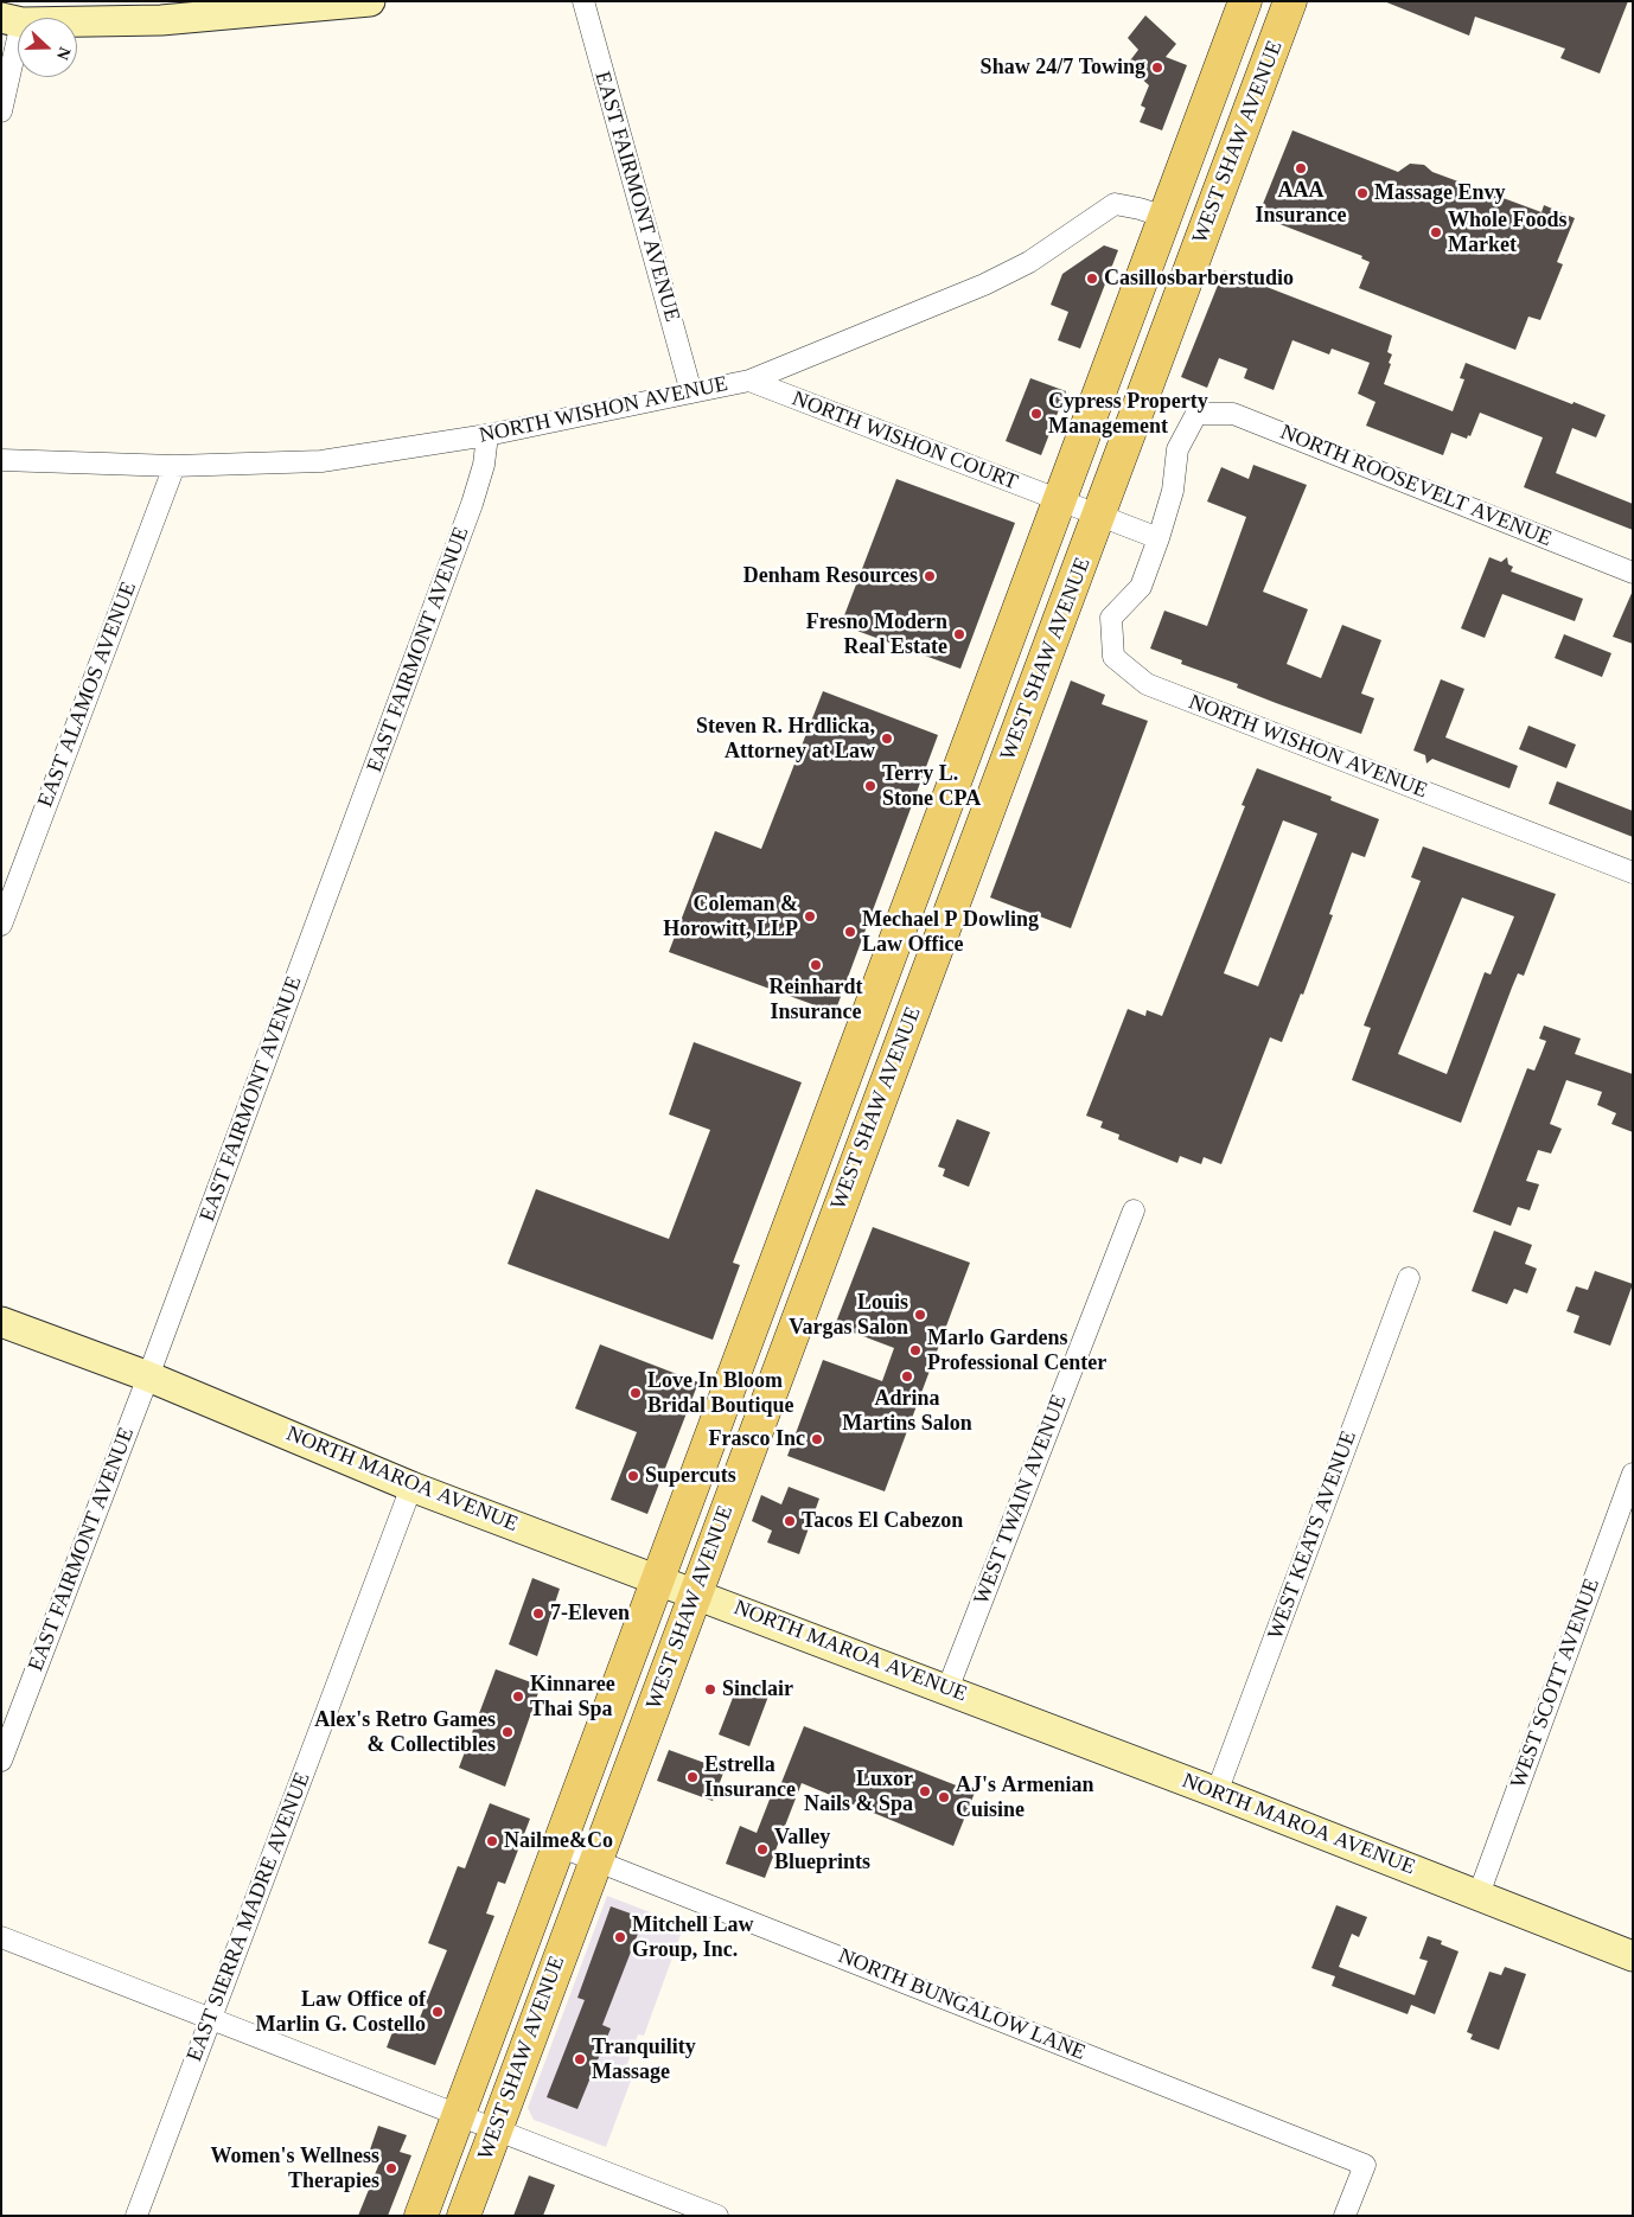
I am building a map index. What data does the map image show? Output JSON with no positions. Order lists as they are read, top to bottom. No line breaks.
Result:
{"streets":{"main road":["WEST SHAW AVENUE","NORTH MAROA AVENUE"],"street":["EAST FAIRMONT AVENUE","NORTH WISHON AVENUE","NORTH WISHON COURT","NORTH ROOSEVELT AVENUE","EAST ALAMOS AVENUE","WEST TWAIN AVENUE","WEST KEATS AVENUE","WEST SCOTT AVENUE","EAST SIERRA MADRE AVENUE","NORTH BUNGALOW LANE"]},"crossings":[["WEST SHAW AVENUE","NORTH WISHON AVENUE"],["WEST SHAW AVENUE","NORTH WISHON COURT"],["WEST SHAW AVENUE","NORTH MAROA AVENUE"],["WEST SHAW AVENUE","NORTH BUNGALOW LANE"],["EAST FAIRMONT AVENUE","NORTH WISHON AVENUE"],["EAST FAIRMONT AVENUE","NORTH MAROA AVENUE"],["NORTH WISHON AVENUE","NORTH WISHON COURT"],["NORTH WISHON AVENUE","NORTH ROOSEVELT AVENUE"],["NORTH WISHON AVENUE","EAST ALAMOS AVENUE"],["NORTH MAROA AVENUE","WEST TWAIN AVENUE"],["NORTH MAROA AVENUE","WEST KEATS AVENUE"],["NORTH MAROA AVENUE","WEST SCOTT AVENUE"],["NORTH MAROA AVENUE","EAST SIERRA MADRE AVENUE"]],"places":["Shaw 24/7 Towing","AAA Insurance","Massage Envy","Whole Foods Market","Casillosbarberstudio","Cypress Property Management","Denham Resources","Fresno Modern Real Estate","Steven R. Hrdlicka, Attorney at Law","Terry L. Stone CPA","Coleman & Horowitt, LLP","Mechael P Dowling Law Office","Reinhardt Insurance","Louis Vargas Salon","Marlo Gardens Professional Center","Adrina Martins Salon","Love In Bloom Bridal Boutique","Frasco Inc","Supercuts","Tacos El Cabezon","7-Eleven","Sinclair","Kinnaree Thai Spa","Alex's Retro Games & Collectibles","Estrella Insurance","Luxor Nails & Spa","AJ's Armenian Cuisine","Nailme&Co","Valley Blueprints","Mitchell Law Group, Inc.","Law Office of Marlin G. Costello","Tranquility Massage","Women's Wellness Therapies"],"north":"right"}
